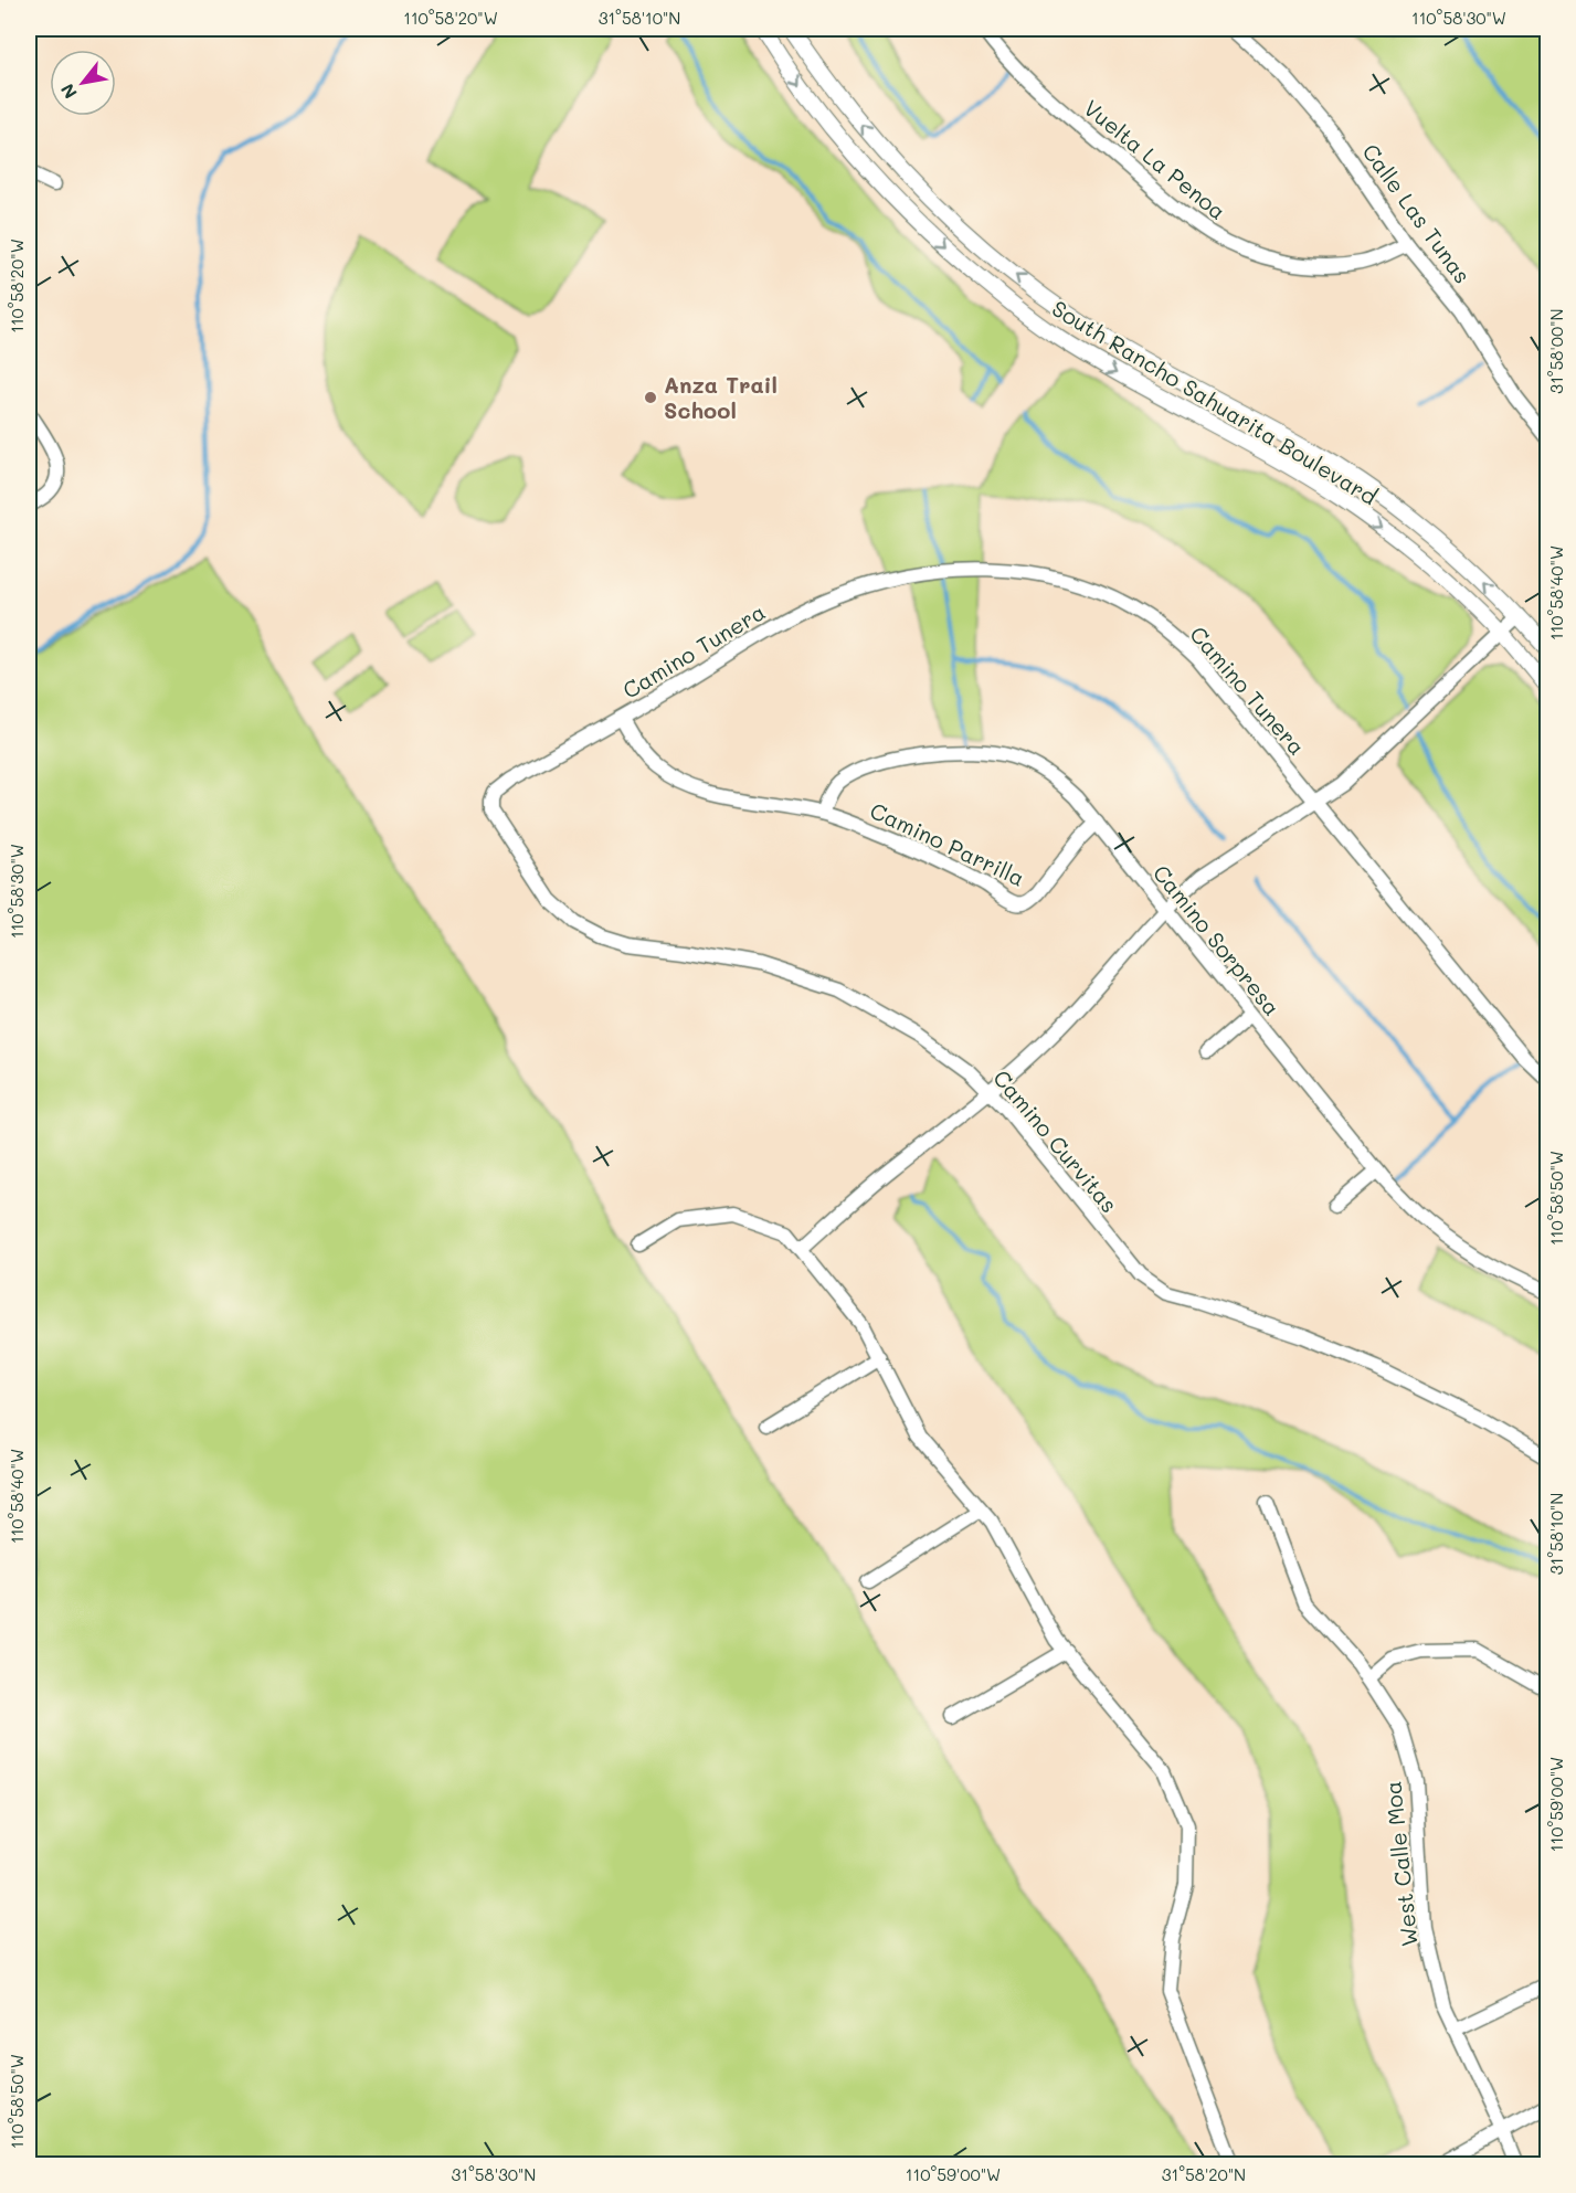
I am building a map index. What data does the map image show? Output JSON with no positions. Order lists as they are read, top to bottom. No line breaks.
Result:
{"streets":{"street":["Vuelta La Penoa","Calle Las Tunas","South Rancho Sahuarita Boulevard","Camino Tunera","Camino Parrilla","Camino Sorpresa","Camino Curvitas","West Calle Moa"]},"crossings":[["Vuelta La Penoa","Calle Las Tunas"],["Camino Tunera","Camino Parrilla"],["Camino Tunera","Camino Curvitas"],["Camino Parrilla","Camino Sorpresa"]],"places":["Anza Trail School"],"north":"bottom left","coordinates":["110°58'20\"W","31°58'10\"N","110°58'30\"W","31°58'00\"N","110°58'40\"W","110°58'50\"W","110°59'00\"W","31°58'30\"N","31°58'20\"N"]}
